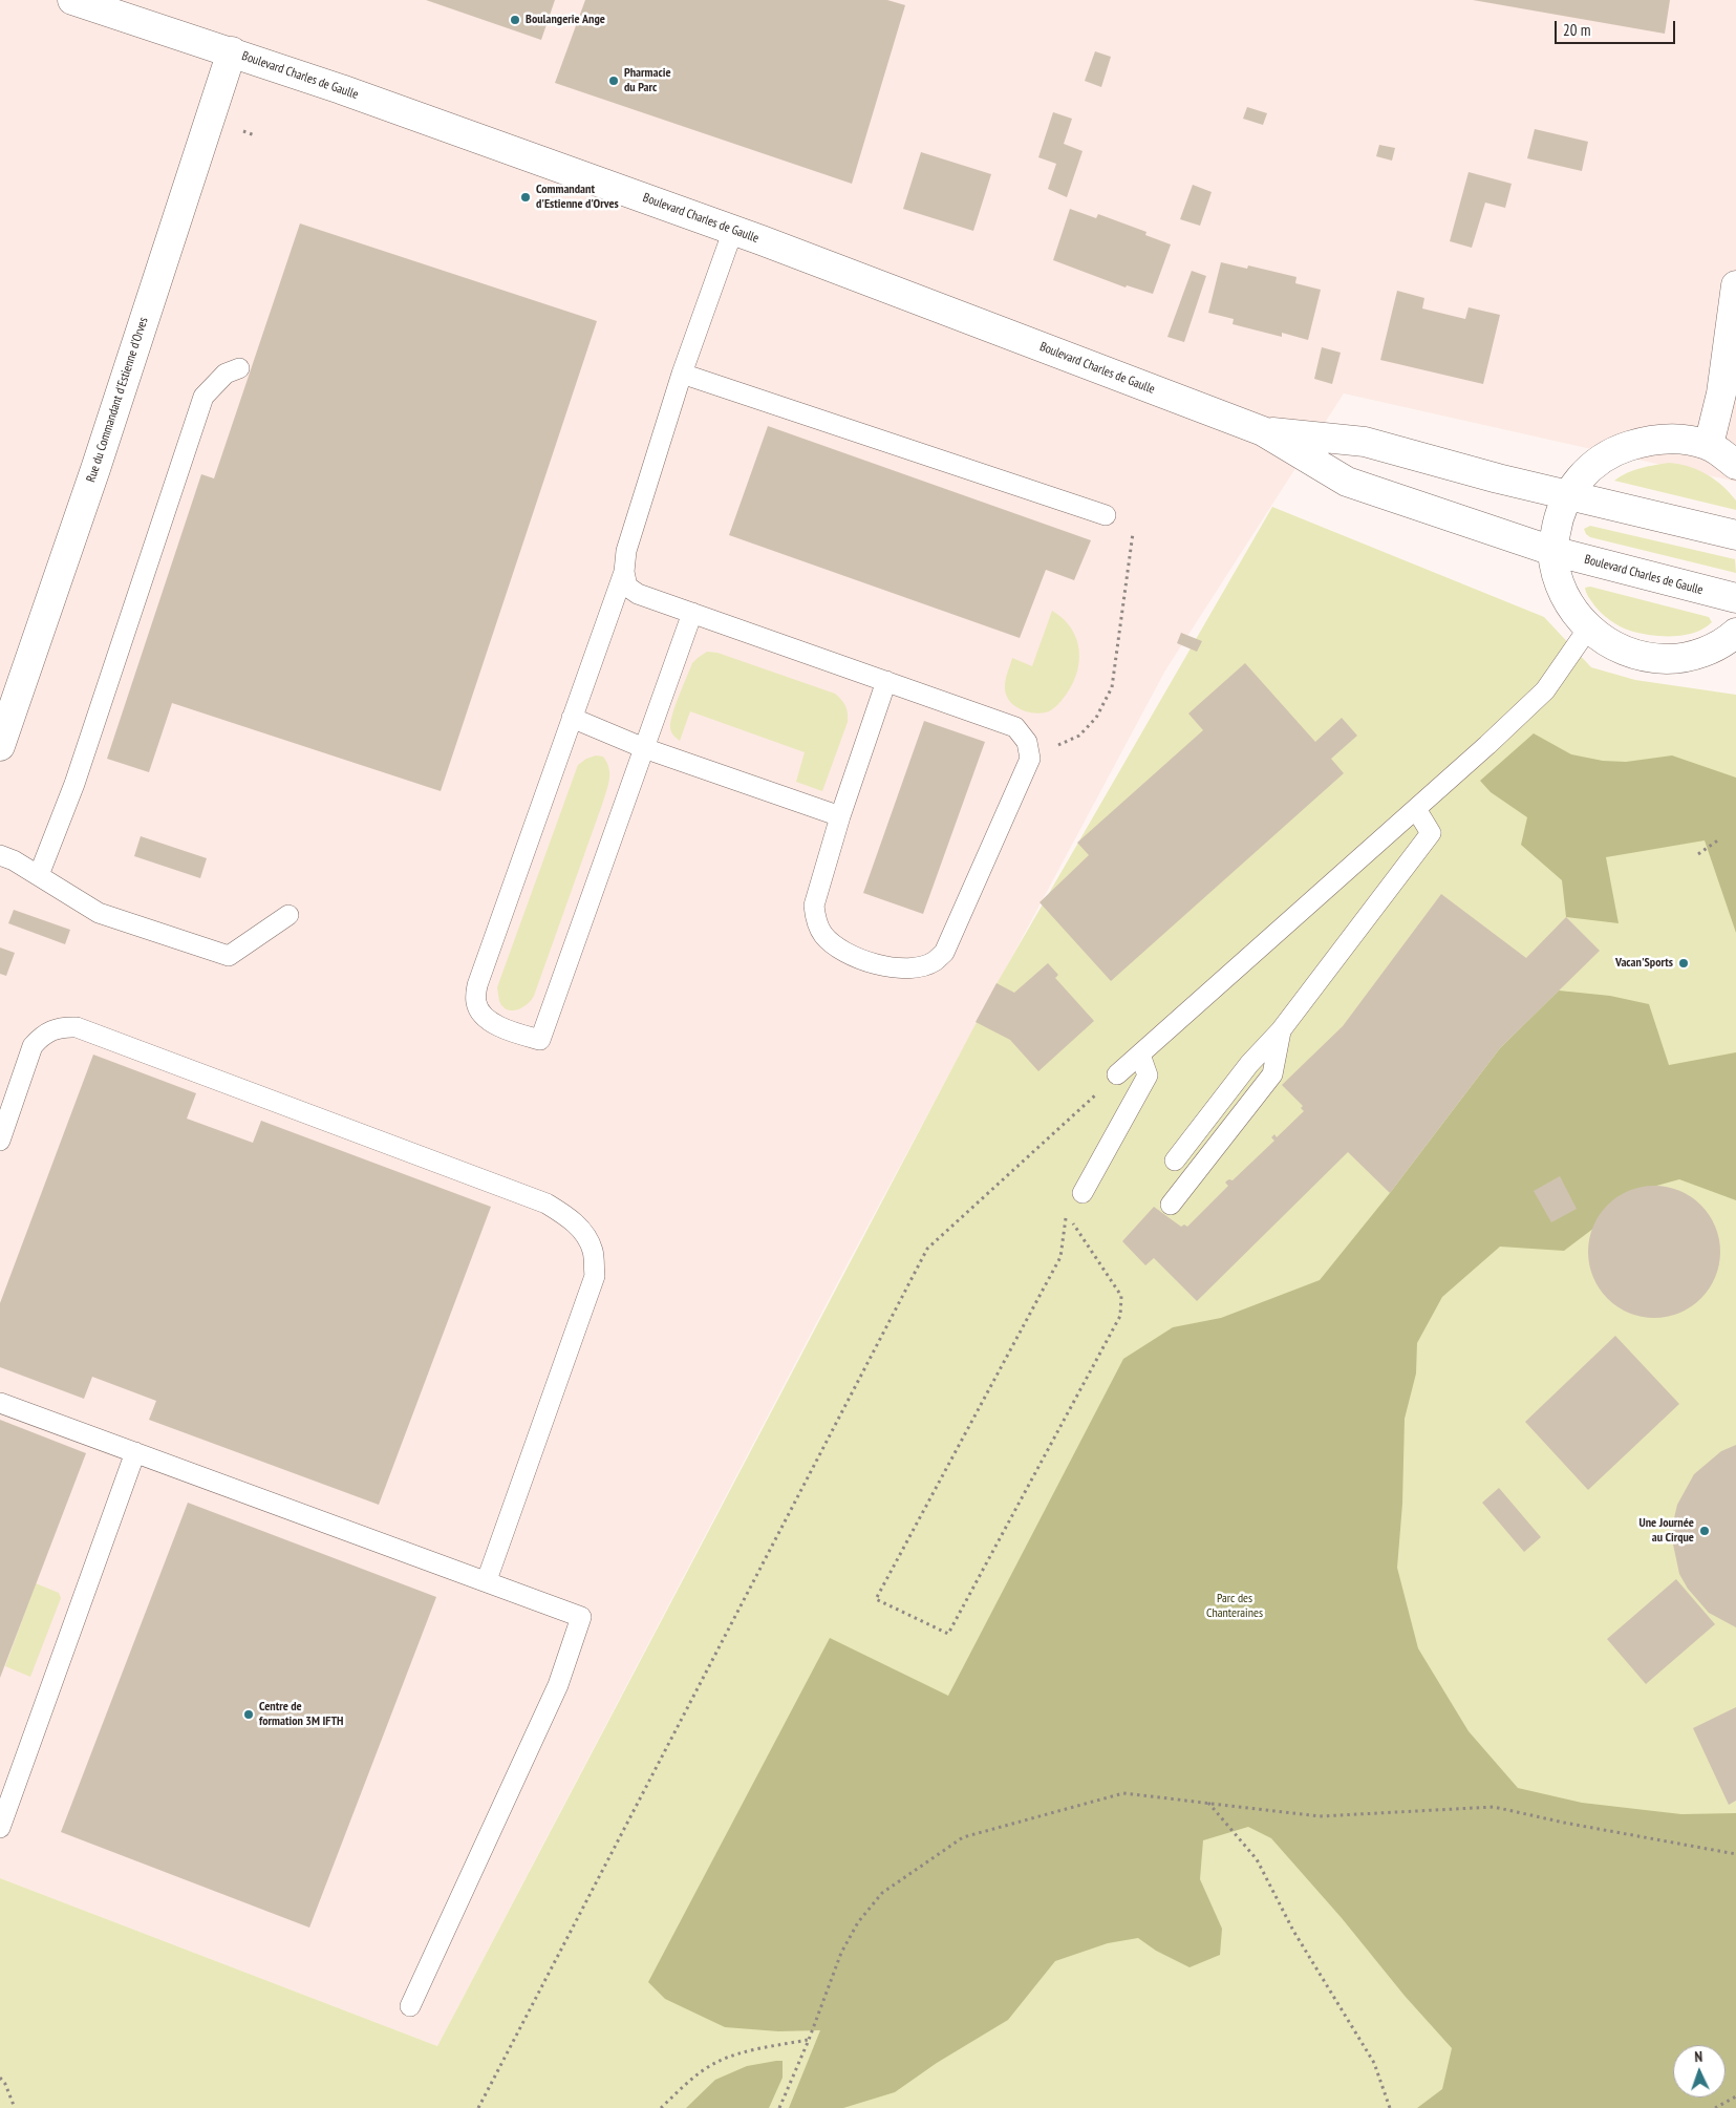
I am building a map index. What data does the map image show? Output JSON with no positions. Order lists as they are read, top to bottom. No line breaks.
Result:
{"streets":{"main road":["Boulevard Charles de Gaulle","Rue du Commandant d'Estienne d'Orves"]},"crossings":[["Boulevard Charles de Gaulle","Rue du Commandant d'Estienne d'Orves"]],"parks":["Parc des Chanteraines"],"places":["Boulangerie Ange","Pharmacie du Parc","Commandant d'Estienne d'Orves","Vacan'Sports","Une Journée au Cirque","Centre de formation 3M IFTH"],"scale_bar":"20 m","north":"top"}
